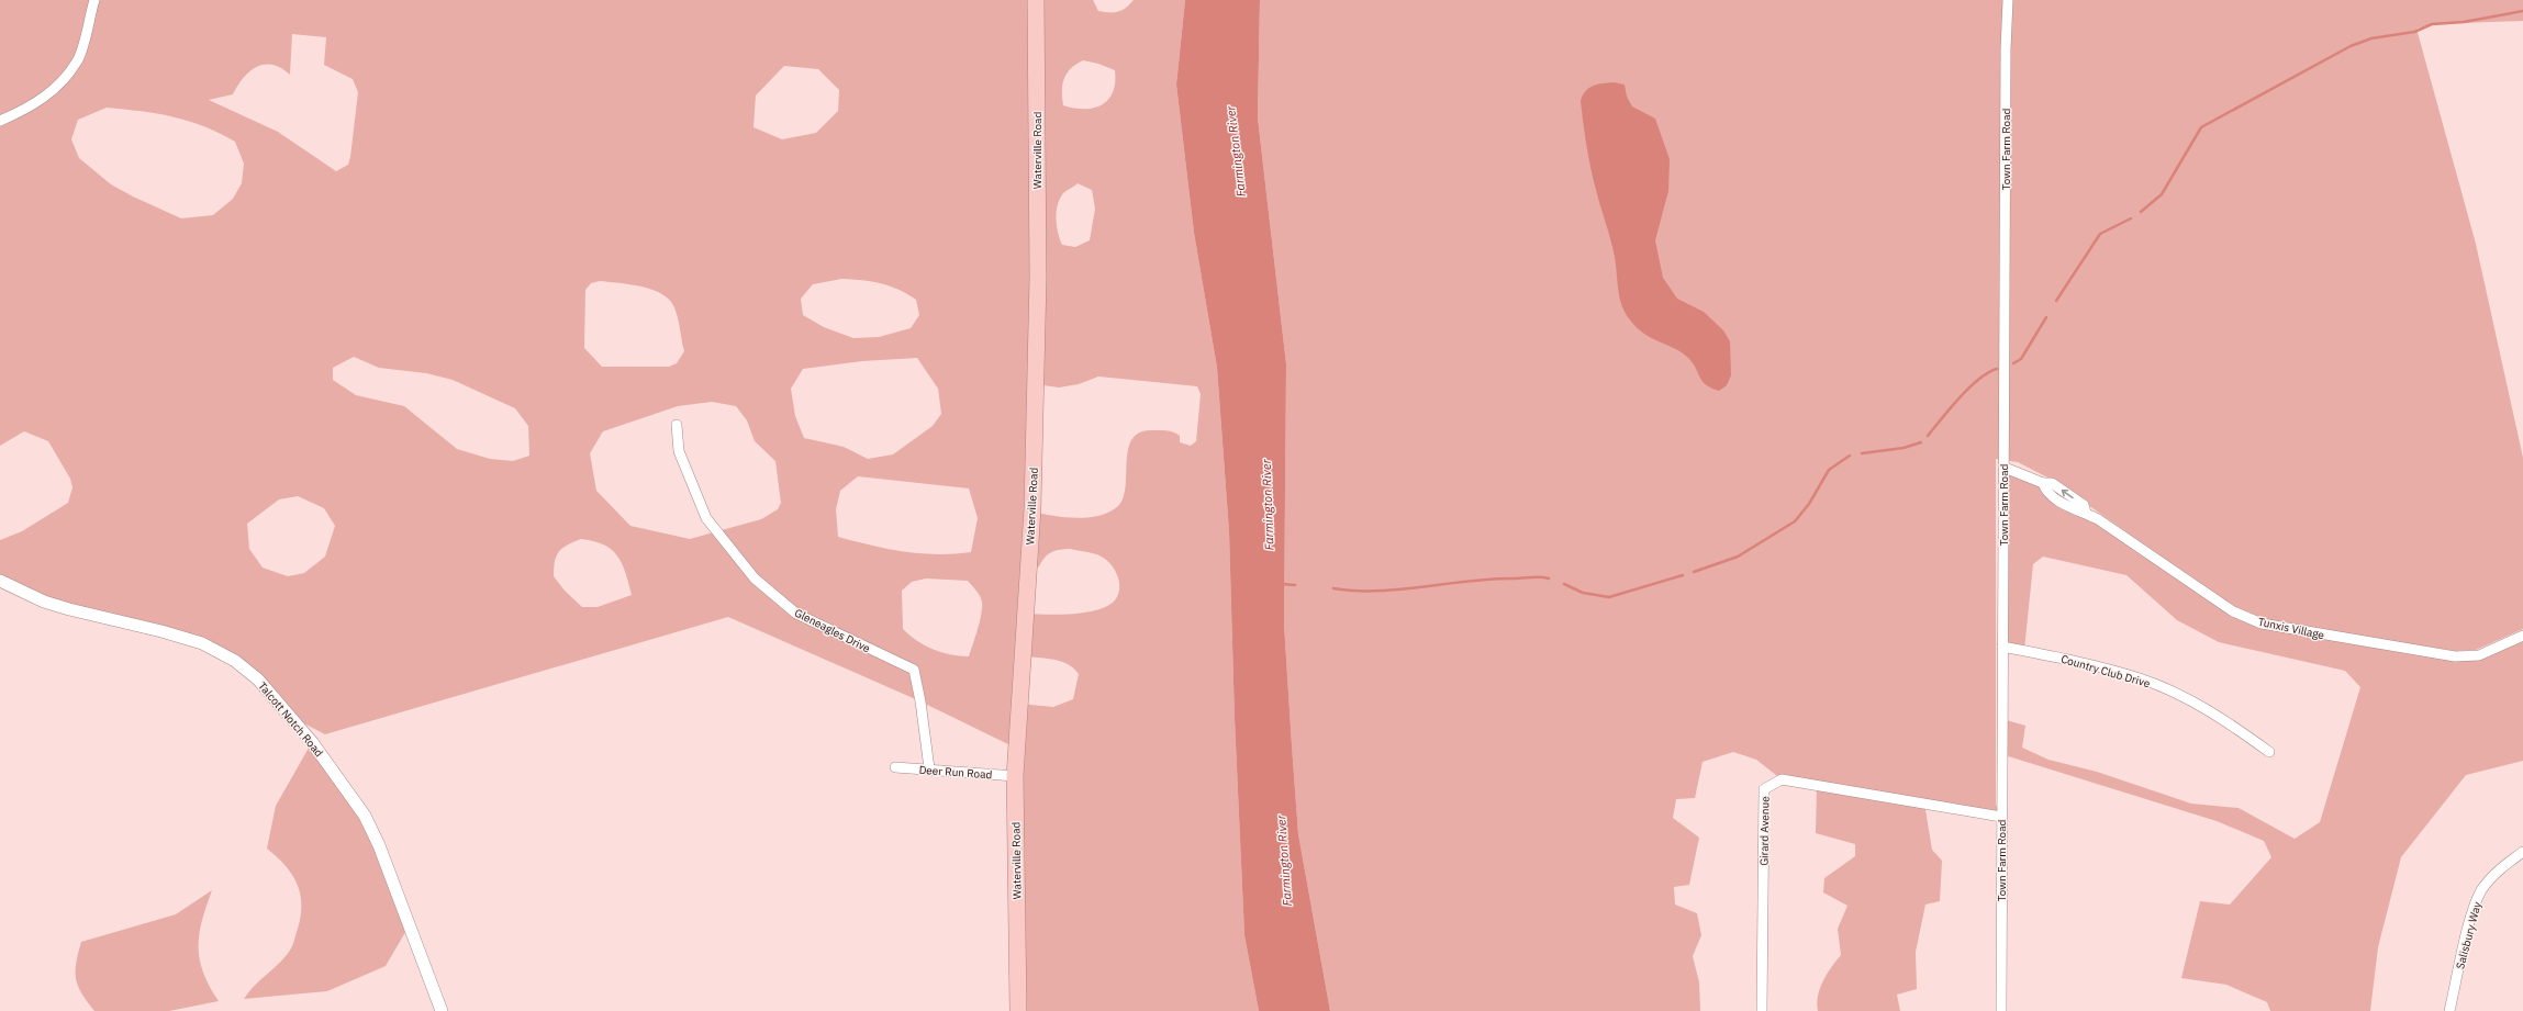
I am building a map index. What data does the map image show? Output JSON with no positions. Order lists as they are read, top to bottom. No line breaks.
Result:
{"streets":{"highway":["Waterville Road"],"street":["Town Farm Road","Tunxis Village","Gleneagles Drive","Country Club Drive","Talcott Notch Road","Deer Run Road","Girard Avenue","Salisbury Way"]},"crossings":[["Town Farm Road","Tunxis Village"],["Town Farm Road","Country Club Drive"],["Town Farm Road","Girard Avenue"],["Waterville Road","Deer Run Road"],["Gleneagles Drive","Deer Run Road"]],"water":["Farmington River"]}
